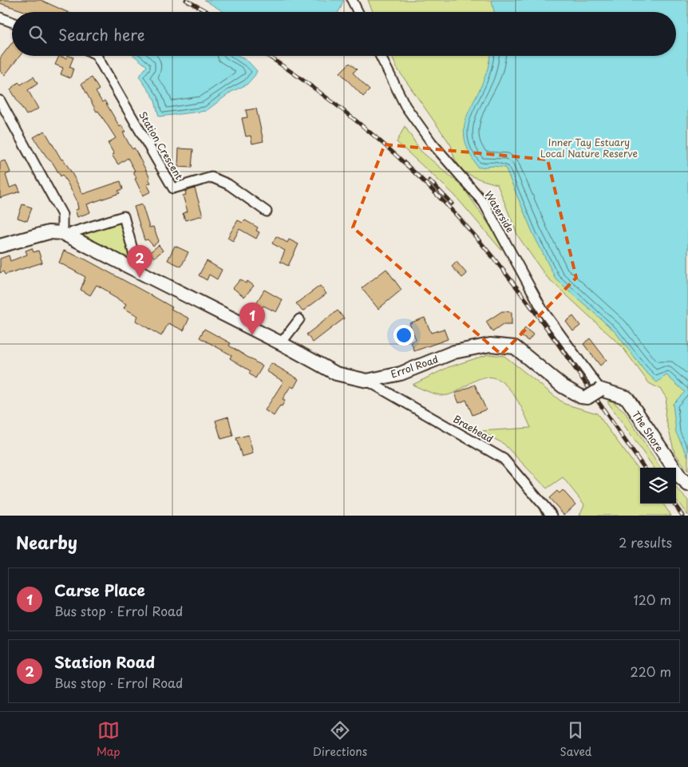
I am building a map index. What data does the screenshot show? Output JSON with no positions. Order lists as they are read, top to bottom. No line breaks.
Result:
{"streets":{"street":["Station Crescent","Waterside","Errol Road","Braehead","The Shore"]},"crossings":[["Waterside","Errol Road"],["Waterside","The Shore"],["Errol Road","Braehead"],["Errol Road","The Shore"]],"parks":["Inner Tay Estuary Local Nature Reserve"],"page":{"search":"Search here","pins":["2","1"],"heading":["Nearby","2 results"],"list":[{"mark":"1","name":"Carse Place","note":"Bus stop · Errol Road","value":"120 m"},{"mark":"2","name":"Station Road","note":"Bus stop · Errol Road","value":"220 m"}],"nav":["Map","Directions","Saved"]}}
